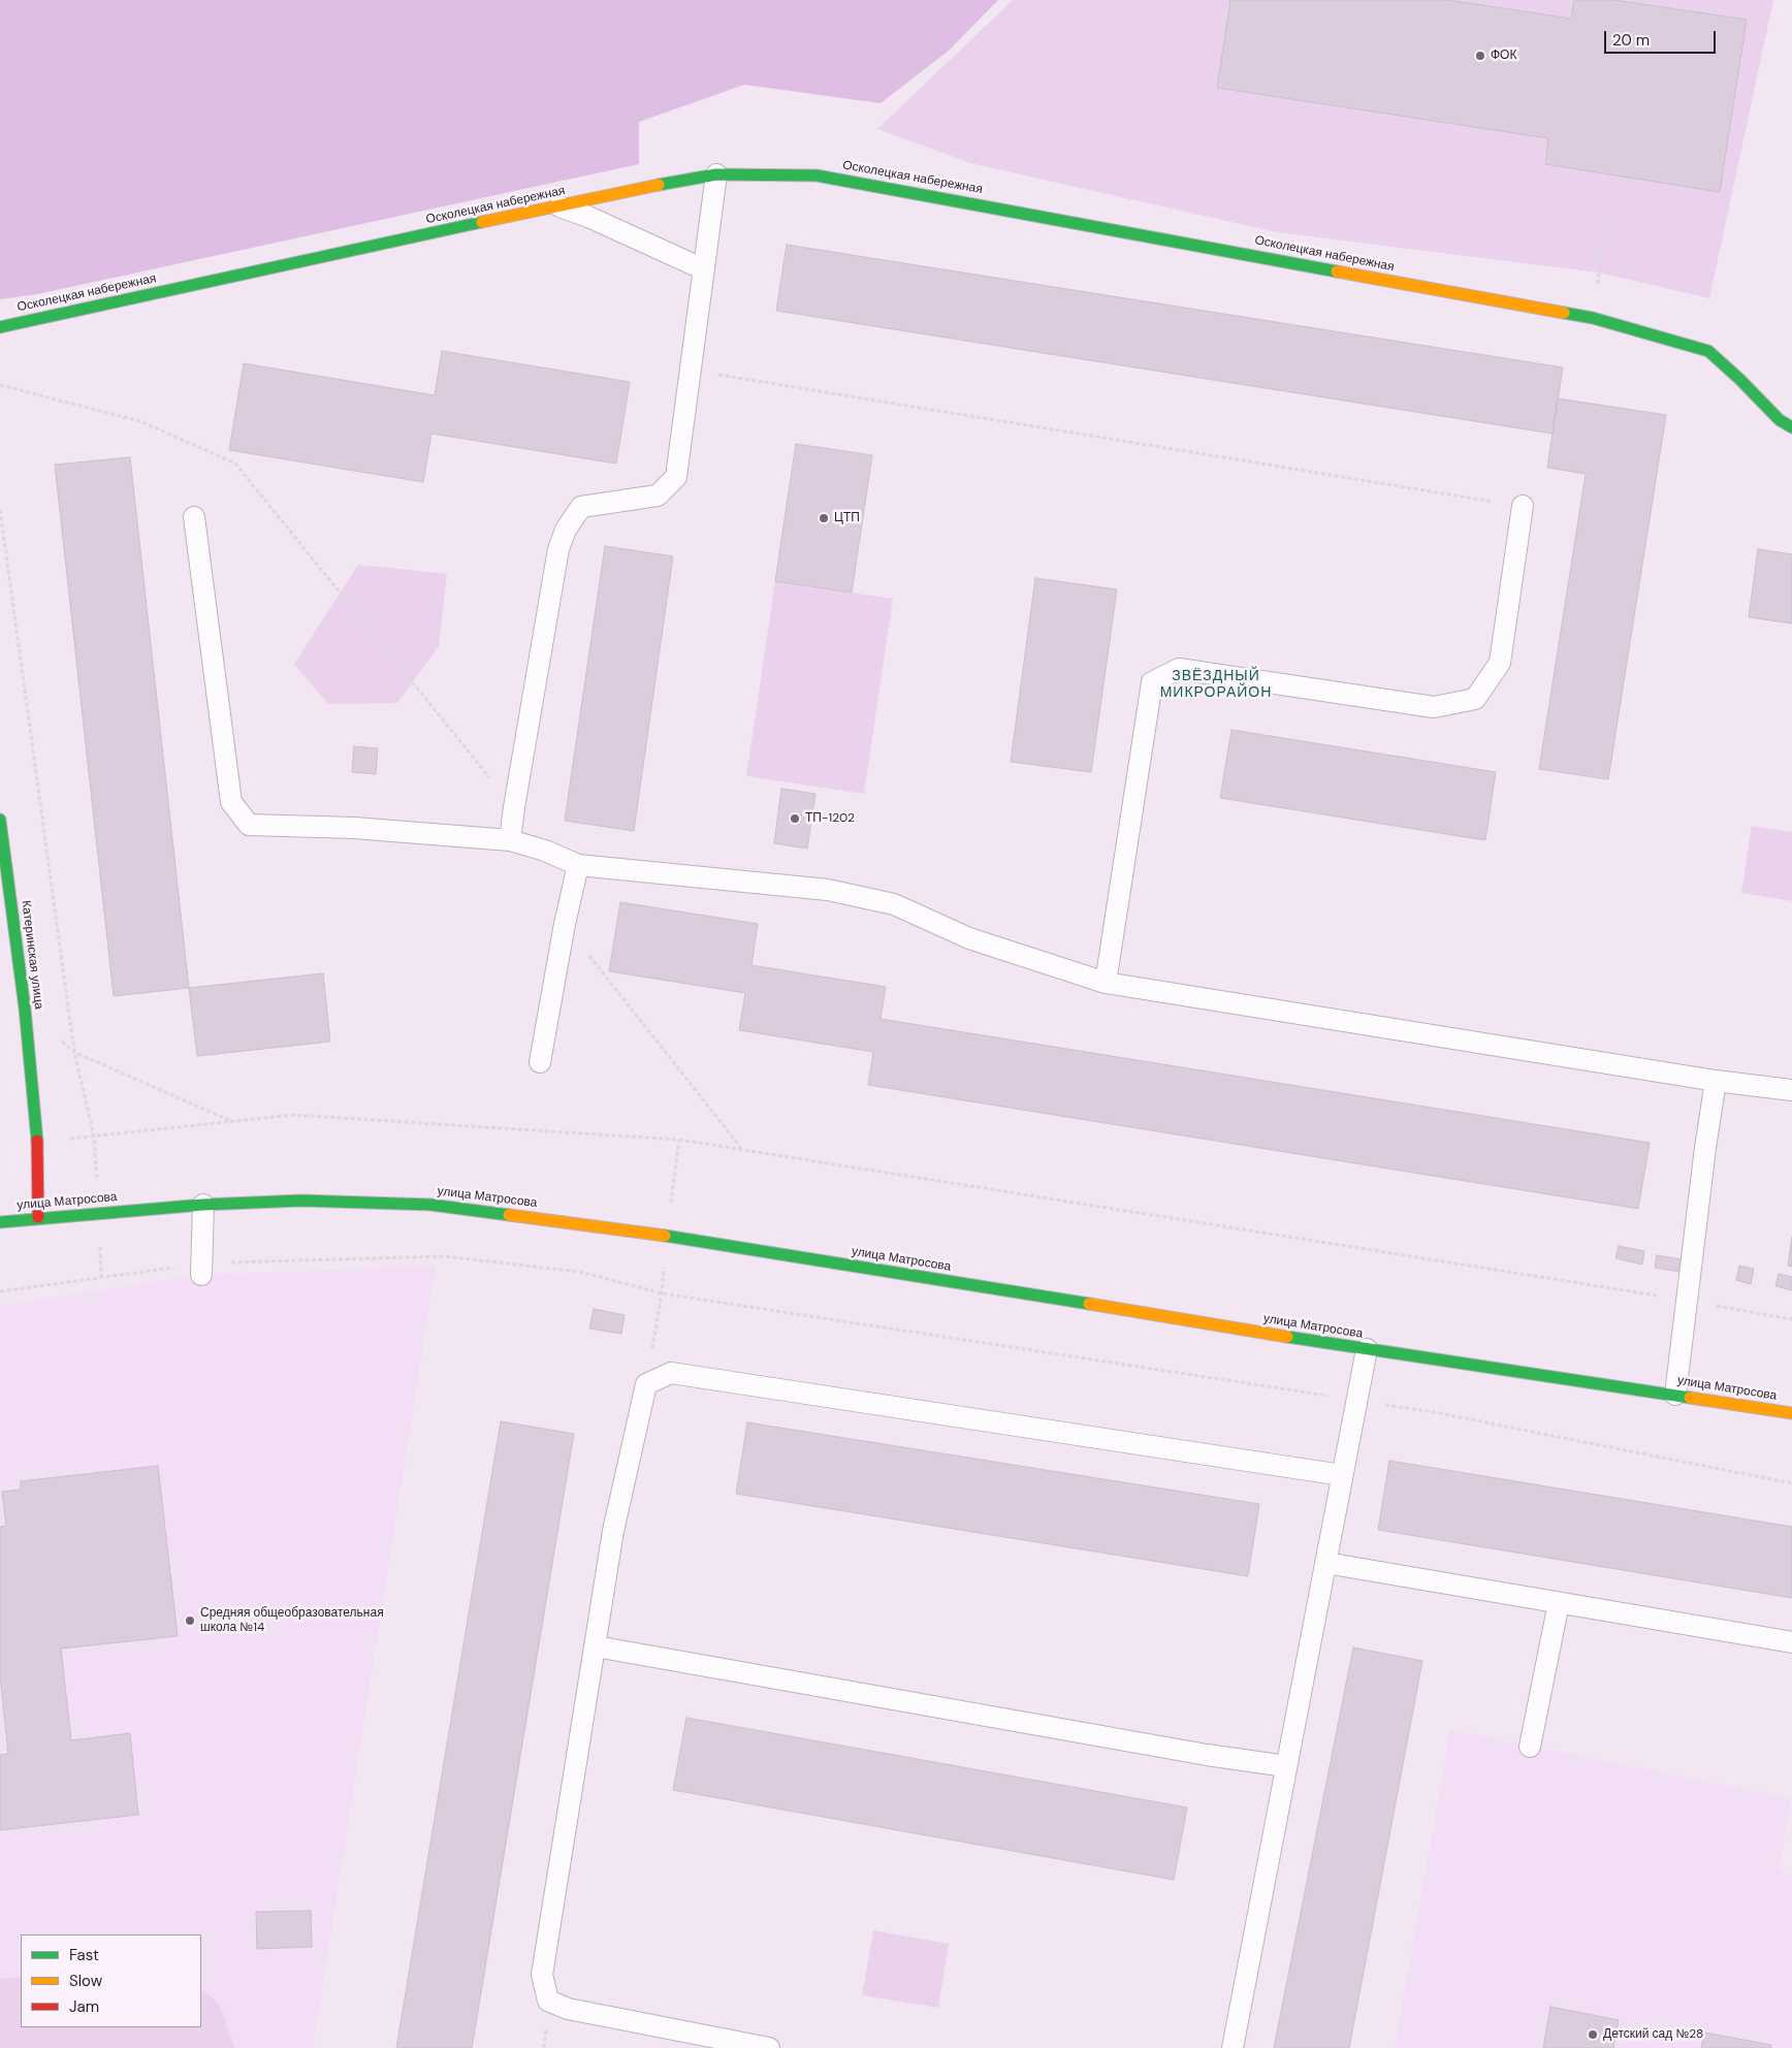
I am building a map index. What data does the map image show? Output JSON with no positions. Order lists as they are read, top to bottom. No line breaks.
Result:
{"streets":{"street":["Осколецкая набережная","Катеринская улица","улица Матросова"]},"crossings":[["Катеринская улица","улица Матросова"]],"districts":["ЗВЁЗДНЫЙ МИКРОРАЙОН"],"places":["ФОК","ЦТП","ТП-1202","Средняя общеобразовательная школа №14","Детский сад №28"],"legend":["Fast","Slow","Jam"],"scale_bar":"20 m"}
